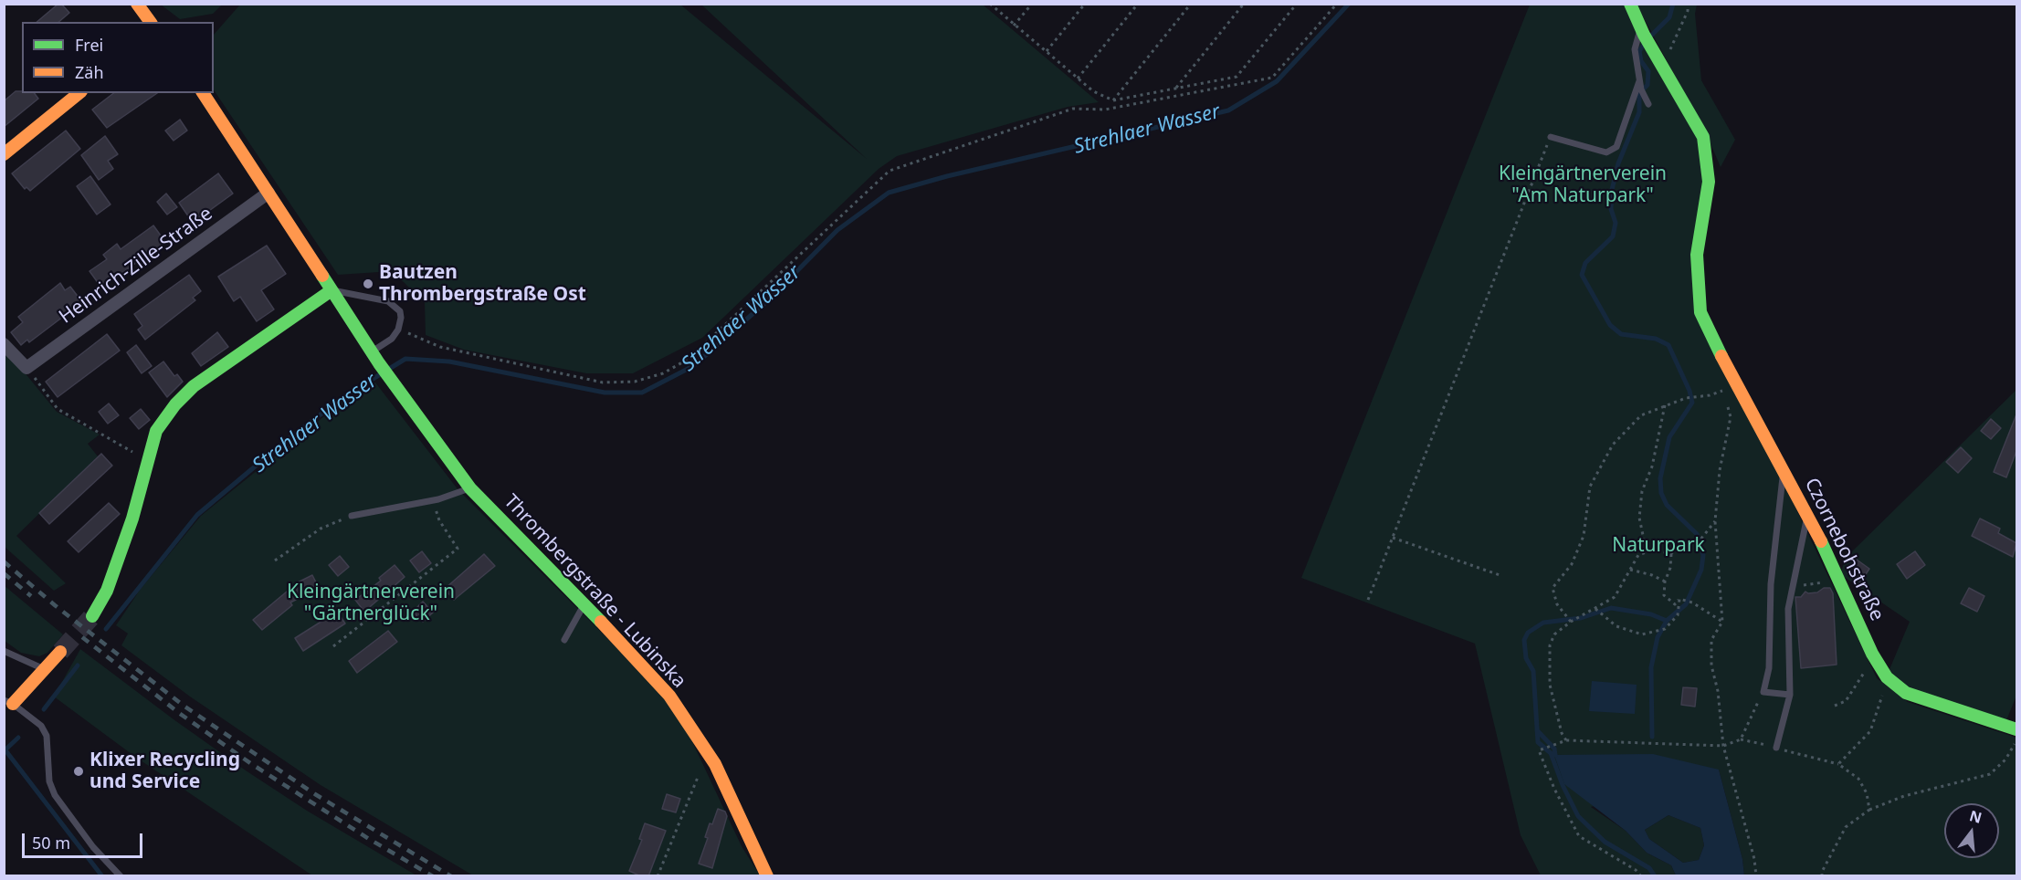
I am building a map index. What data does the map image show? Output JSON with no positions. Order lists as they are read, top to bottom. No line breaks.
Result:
{"streets":{"street":["Heinrich-Zille-Straße","Czornebohstraße","Thrombergstraße - Lubinska"]},"water":["Strehlaer Wasser"],"parks":["Kleingärtnerverein \"Am Naturpark\"","Naturpark","Kleingärtnerverein \"Gärtnerglück\""],"places":["Bautzen Thrombergstraße Ost","Klixer Recycling und Service"],"legend":["Frei","Zäh"],"scale_bar":"50 m","north":"top"}
